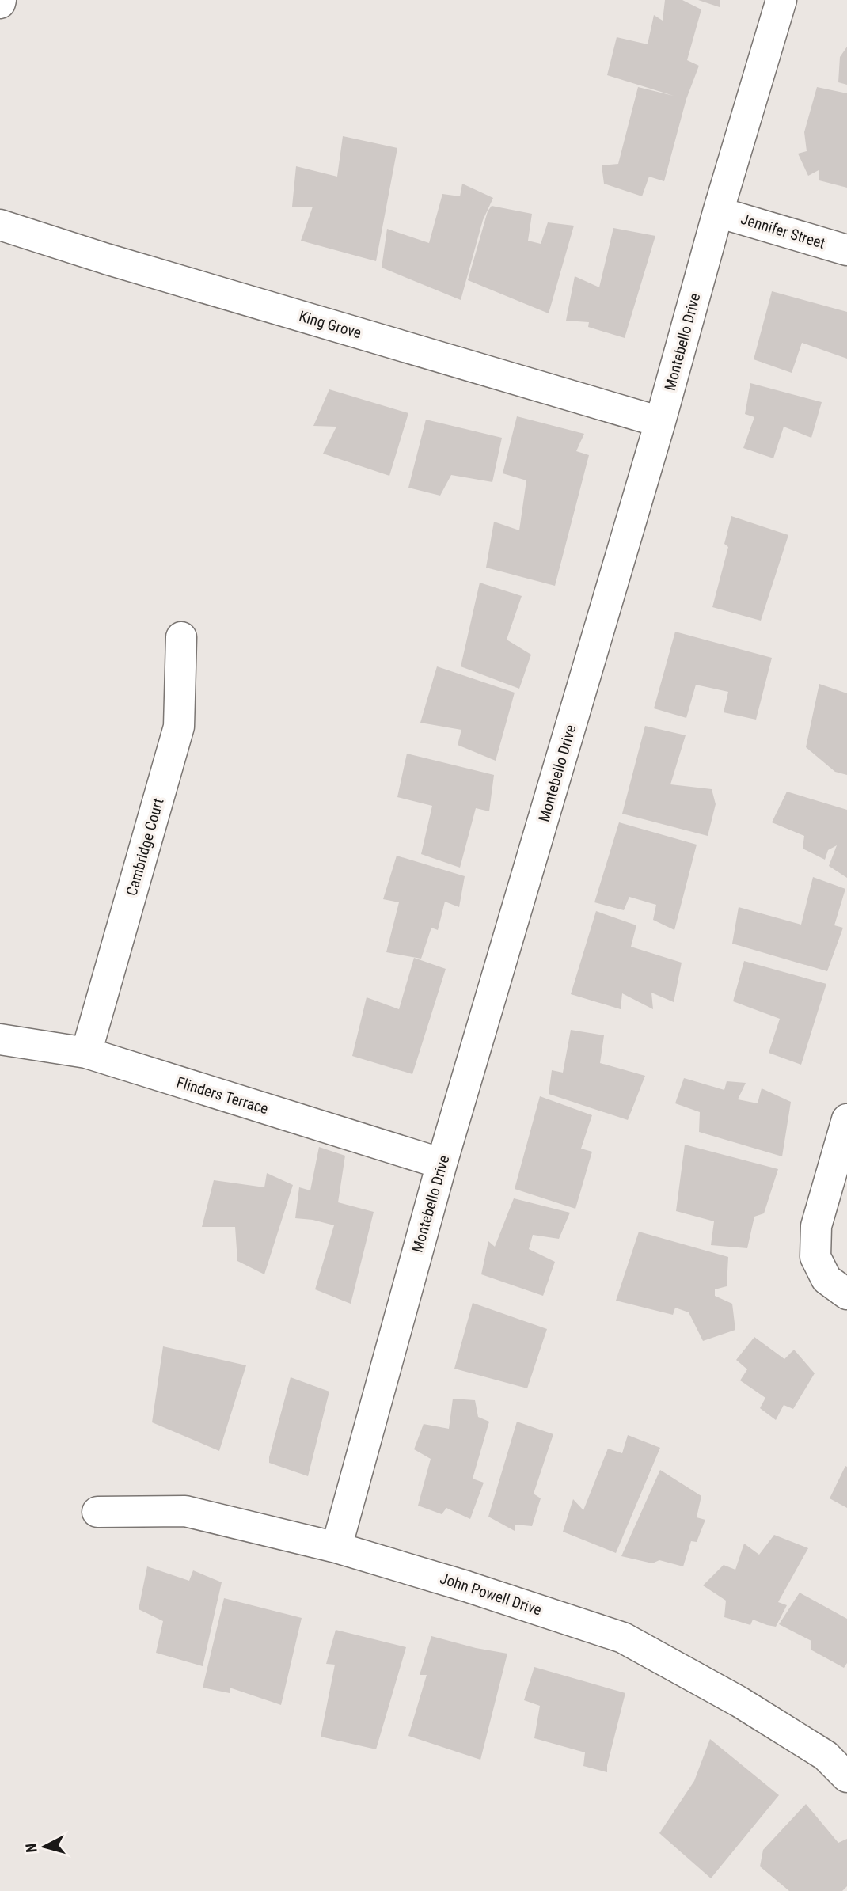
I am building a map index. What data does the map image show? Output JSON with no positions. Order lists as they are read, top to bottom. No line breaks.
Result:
{"streets":{"street":["Jennifer Street","King Grove","Montebello Drive","Cambridge Court","Flinders Terrace","John Powell Drive"]},"crossings":[["Jennifer Street","Montebello Drive"],["King Grove","Montebello Drive"],["Montebello Drive","Flinders Terrace"],["Montebello Drive","John Powell Drive"],["Cambridge Court","Flinders Terrace"]],"north":"left"}
